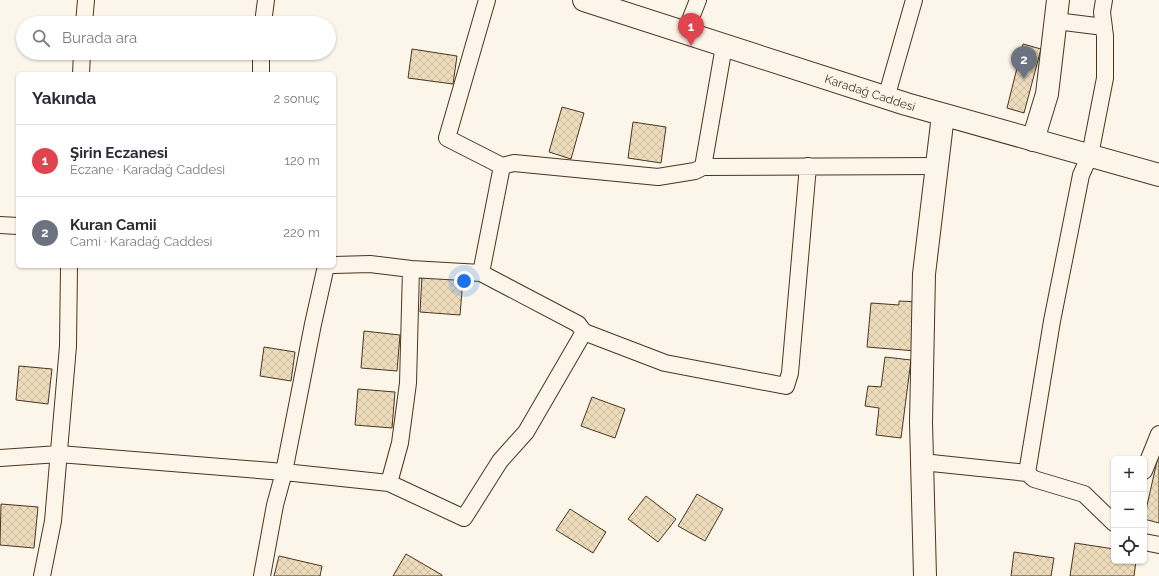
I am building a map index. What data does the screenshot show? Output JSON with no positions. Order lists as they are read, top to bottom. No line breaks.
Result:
{"streets":{"street":["Karadağ Caddesi"]},"page":{"pins":["1","2"],"search":"Burada ara","heading":["Yakında","2 sonuç"],"list":[{"mark":"1","name":"Şirin Eczanesi","note":"Eczane · Karadağ Caddesi","value":"120 m"},{"mark":"2","name":"Kuran Camii","note":"Cami · Karadağ Caddesi","value":"220 m"}],"map_buttons":["+","−"]}}
